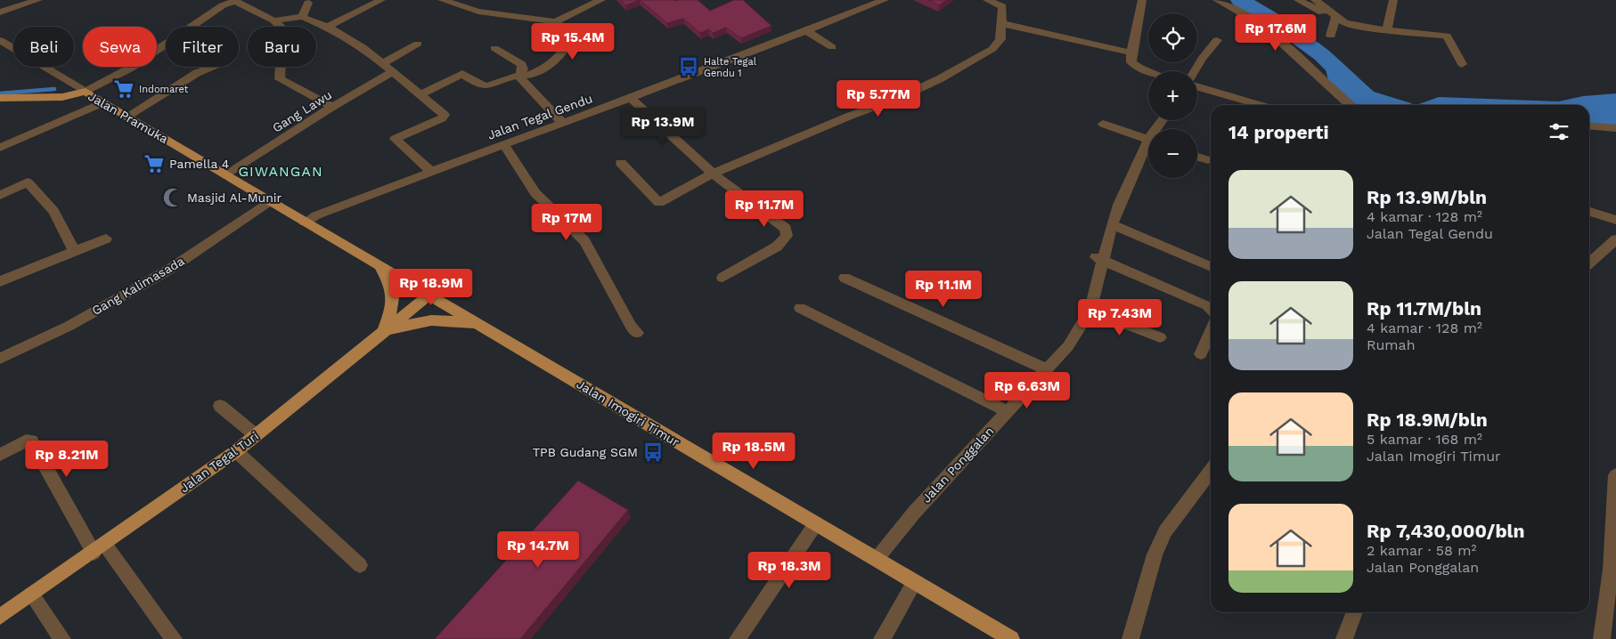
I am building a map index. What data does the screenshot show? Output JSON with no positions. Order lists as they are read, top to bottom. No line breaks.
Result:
{"streets":{"main road":["Jalan Pramuka","Jalan Imogiri Timur","Jalan Tegal Turi"],"street":["Gang Lawu","Jalan Tegal Gendu","Gang Kalimasada","Jalan Ponggalan"]},"crossings":[["Gang Lawu","Jalan Pramuka"],["Jalan Tegal Gendu","Jalan Pramuka"],["Jalan Pramuka","Gang Kalimasada"],["Jalan Pramuka","Jalan Imogiri Timur"],["Jalan Pramuka","Jalan Tegal Turi"],["Jalan Imogiri Timur","Jalan Tegal Turi"],["Jalan Imogiri Timur","Jalan Ponggalan"]],"districts":["GIWANGAN"],"places":{"bus stop":["Halte Tegal Gendu 1","TPB Gudang SGM"],"supermarket":["Indomaret","Pamella 4"],"mosque":["Masjid Al-Munir"]},"page":{"map_buttons":["+","−"],"price":["Rp 17.6M","Rp 15.4M","Rp 5.77M","Rp 13.9M","Rp 11.7M","Rp 17M","Rp 18.9M","Rp 11.1M","Rp 7.43M","Rp 6.63M","Rp 18.5M","Rp 8.21M","Rp 14.7M","Rp 18.3M"],"chip":["Beli","Sewa","Filter","Baru"],"heading":"14 properti","list":[{"name":"Rp 13.9M/bln","note":"4 kamar · 128 m² · Jalan Tegal Gendu"},{"name":"Rp 11.7M/bln","note":"4 kamar · 128 m² · Rumah"},{"name":"Rp 18.9M/bln","note":"5 kamar · 168 m² · Jalan Imogiri Timur"},{"name":"Rp 7,430,000/bln","note":"2 kamar · 58 m² · Jalan Ponggalan"}]}}
